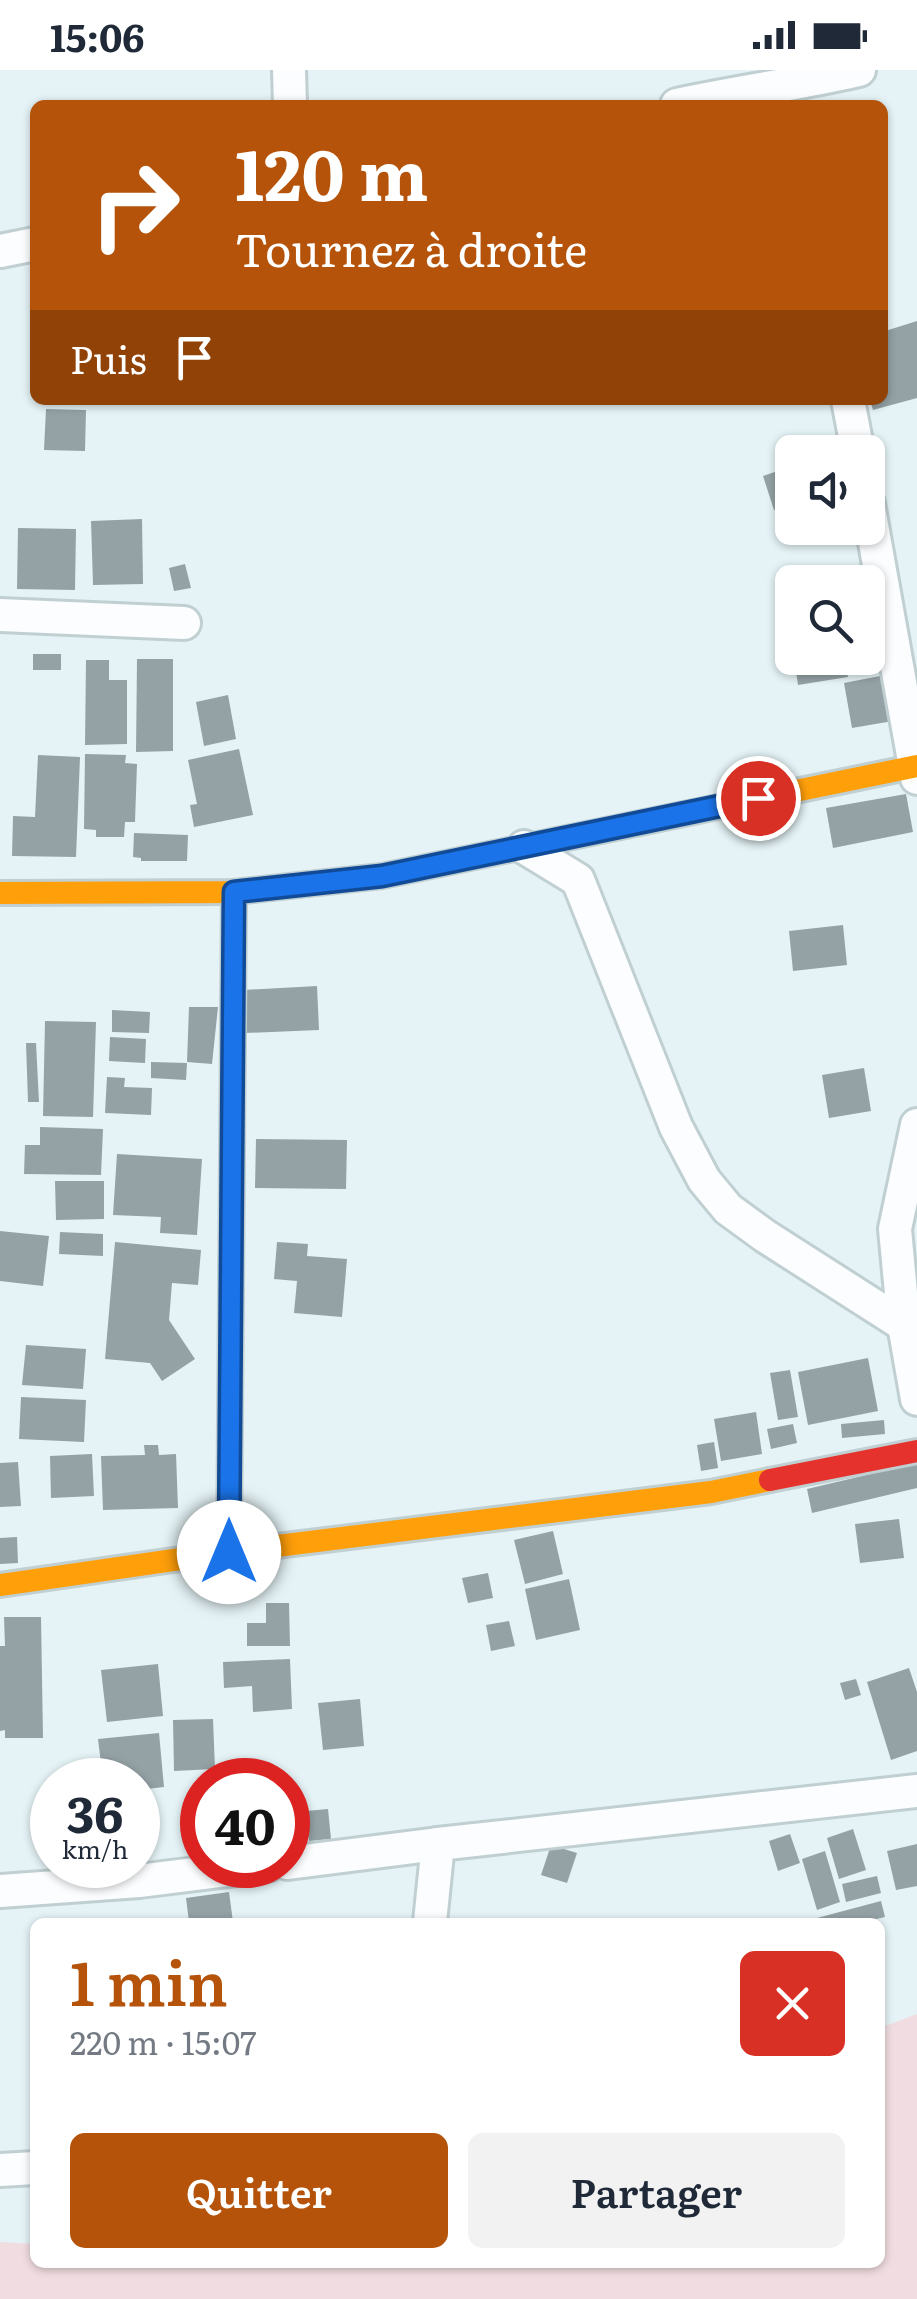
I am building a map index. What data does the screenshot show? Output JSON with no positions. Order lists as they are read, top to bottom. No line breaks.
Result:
{"page":{"status":"15:06","turn":["120 m","Tournez à droite"],"then":"Puis","speed":"36 km/h","limit":"40","heading":["1 min","220 m · 15:07"],"buttons":["Quitter","Partager"]}}
